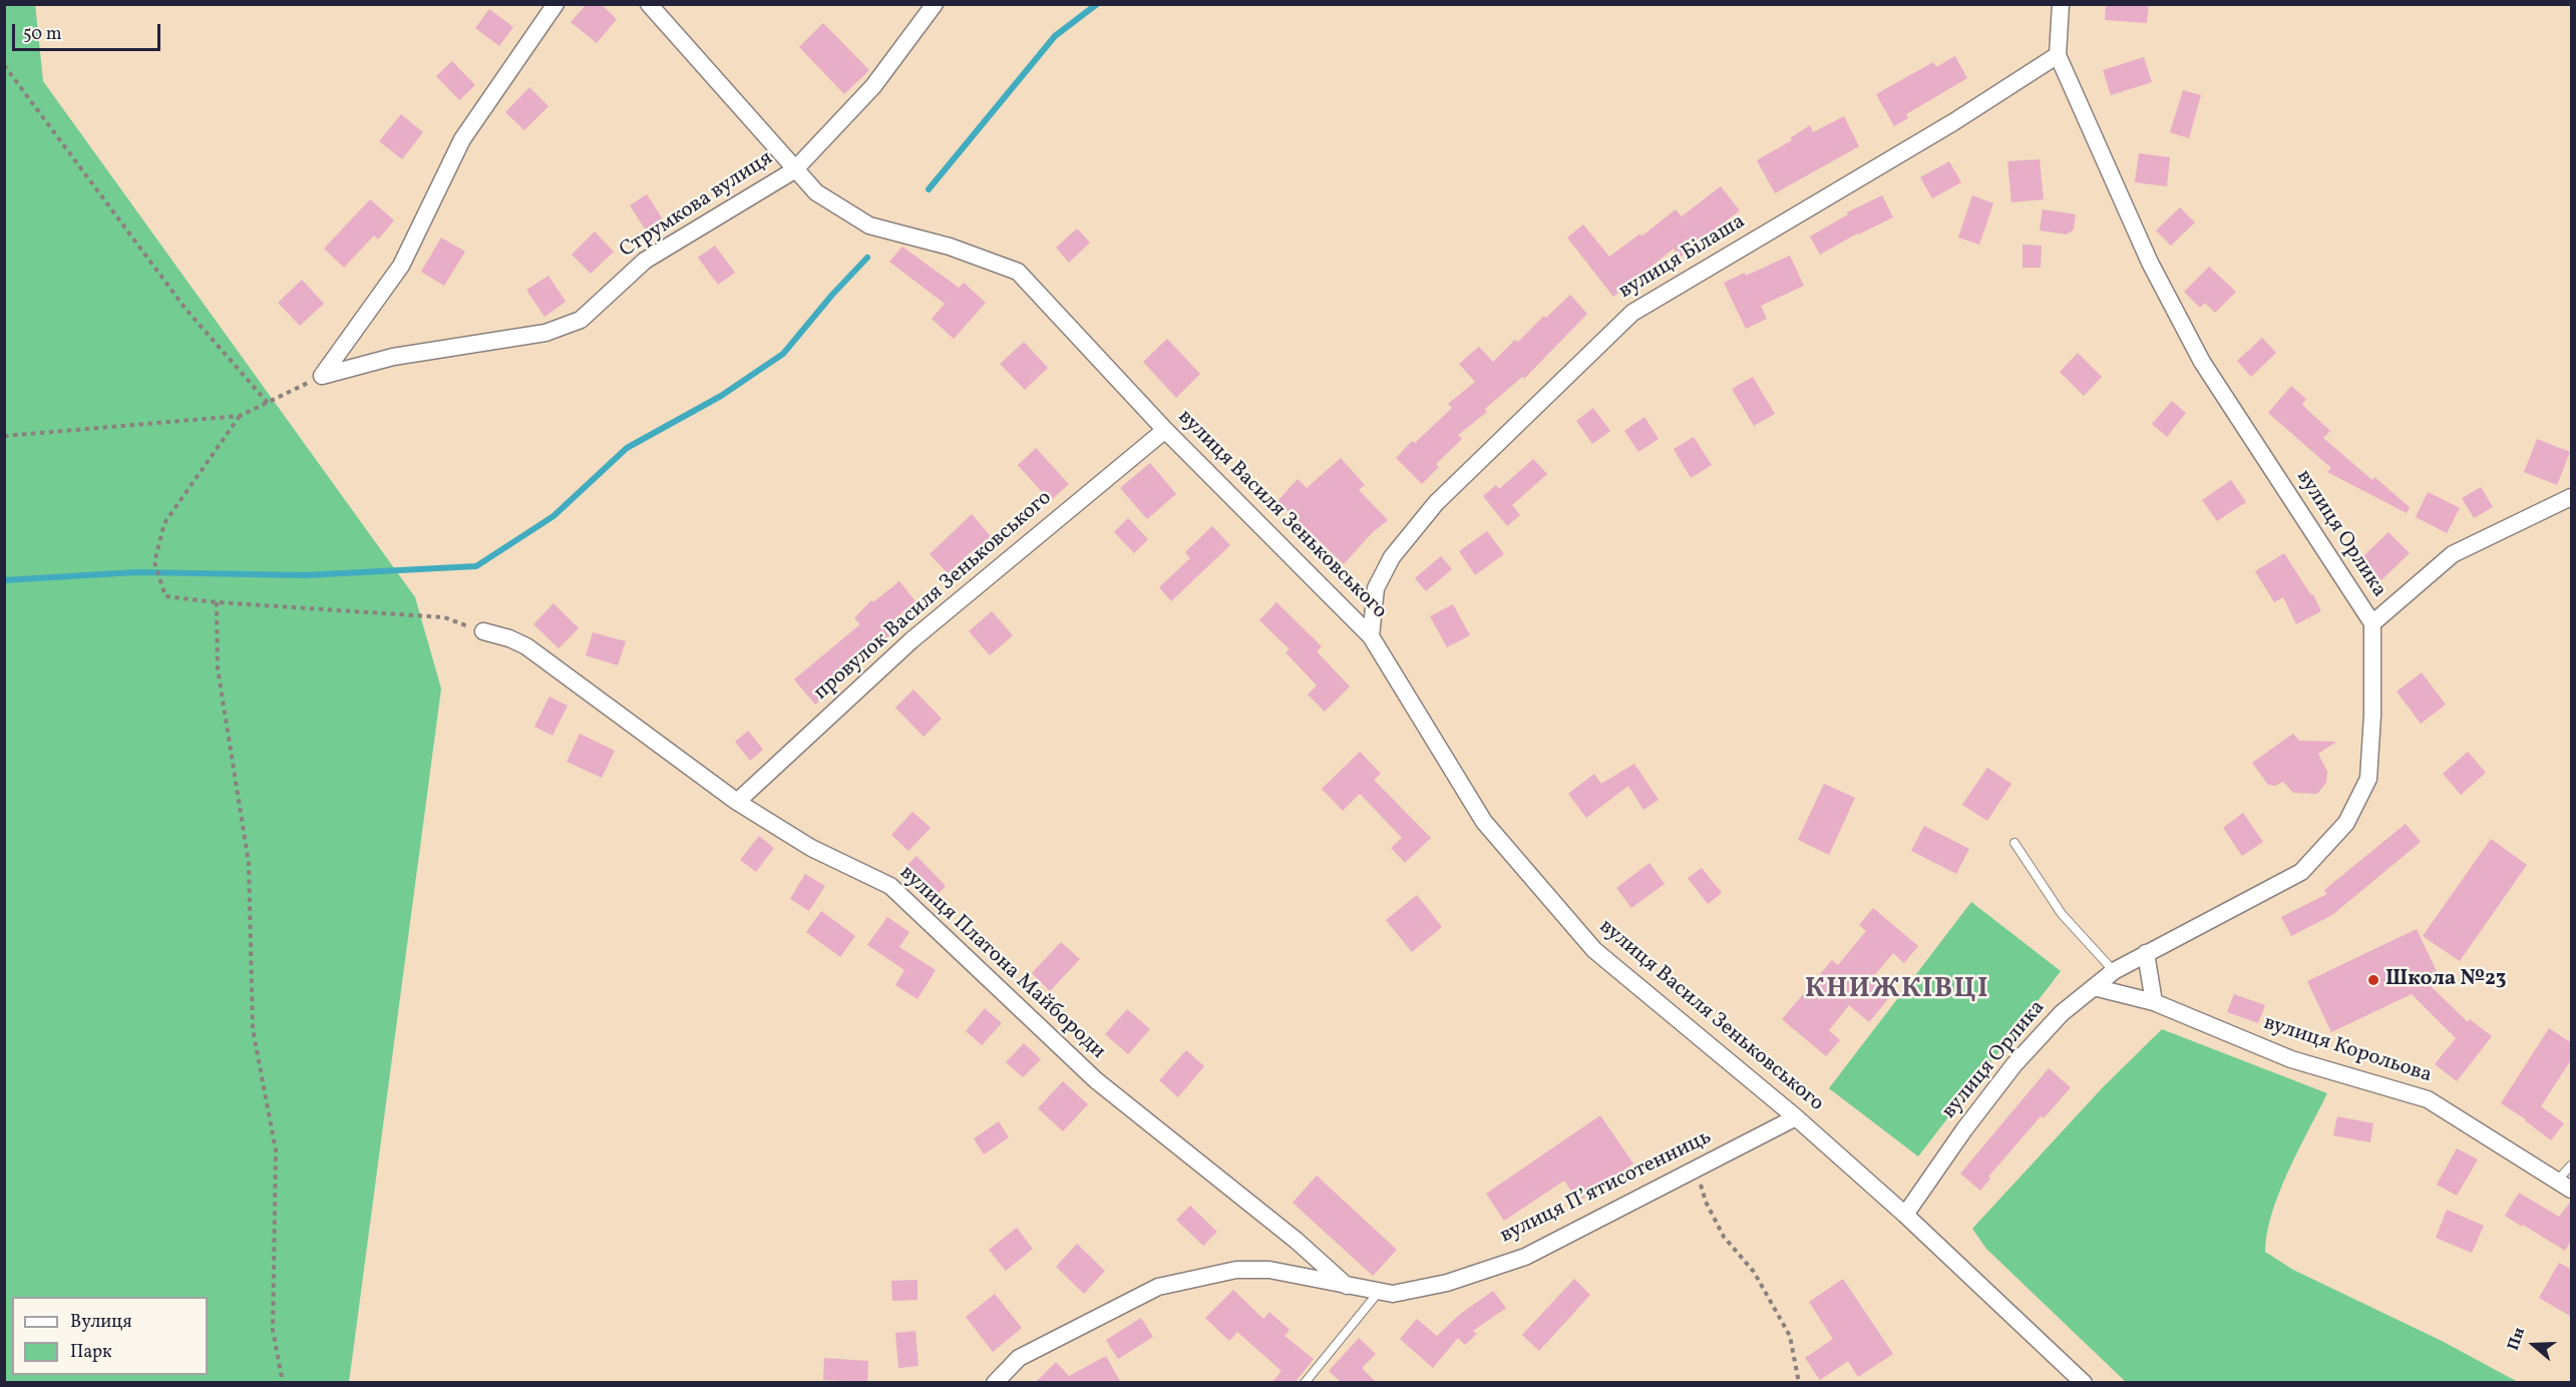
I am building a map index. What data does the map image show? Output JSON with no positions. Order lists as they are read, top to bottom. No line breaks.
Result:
{"streets":{"street":["Струмкова вулиця","вулиця Білаша","вулиця Василя Зеньковського","вулиця Орлика","провулок Василя Зеньковського","вулиця Платона Майбороди","вулиця Корольова","вулиця Пʼятисотенниць"]},"crossings":[["Струмкова вулиця","вулиця Василя Зеньковського"],["вулиця Білаша","вулиця Василя Зеньковського"],["вулиця Білаша","вулиця Орлика"],["вулиця Василя Зеньковського","вулиця Орлика"],["вулиця Василя Зеньковського","провулок Василя Зеньковського"],["вулиця Василя Зеньковського","вулиця Пʼятисотенниць"],["вулиця Орлика","вулиця Корольова"],["провулок Василя Зеньковського","вулиця Платона Майбороди"],["вулиця Платона Майбороди","вулиця Пʼятисотенниць"]],"districts":["КНИЖКІВЦІ"],"places":["Школа №23"],"legend":["Вулиця","Парк"],"scale_bar":"50 m","north":"left"}
